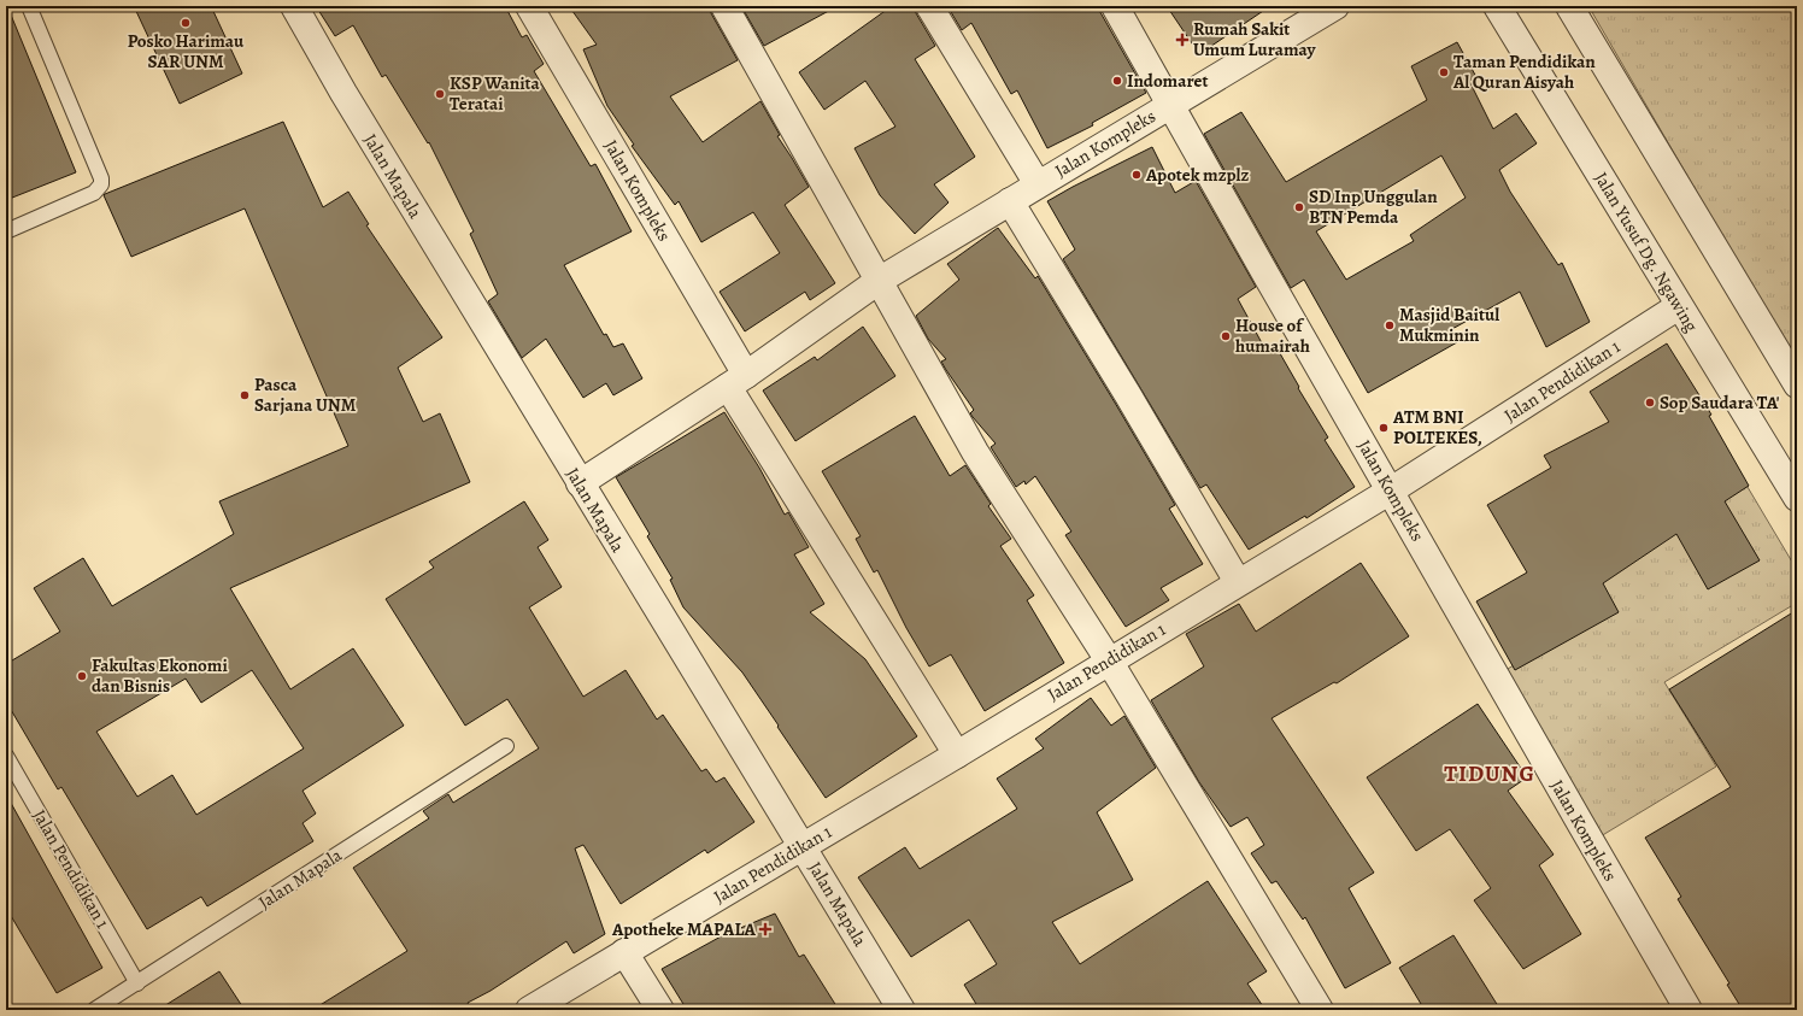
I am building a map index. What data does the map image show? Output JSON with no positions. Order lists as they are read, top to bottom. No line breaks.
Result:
{"streets":{"street":["Jalan Kompleks","Jalan Mapala","Jalan Yusuf Dg. Ngawing","Jalan Pendidikan 1"]},"crossings":[["Jalan Kompleks","Jalan Mapala"],["Jalan Kompleks","Jalan Pendidikan 1"],["Jalan Mapala","Jalan Pendidikan 1"],["Jalan Yusuf Dg. Ngawing","Jalan Pendidikan 1"]],"districts":["TIDUNG"],"places":{"other":["Posko Harimau SAR UNM","Taman Pendidikan Al Quran Aisyah","Indomaret","KSP Wanita Teratai","Apotek mzplz","SD Inp Unggulan BTN Pemda","Masjid Baitul Mukminin","House of humairah","Pasca Sarjana UNM","Sop Saudara TA'","ATM BNI POLTEKES,","Fakultas Ekonomi dan Bisnis"],"health":["Rumah Sakit Umum Luramay","Apotheke MAPALA"]}}
